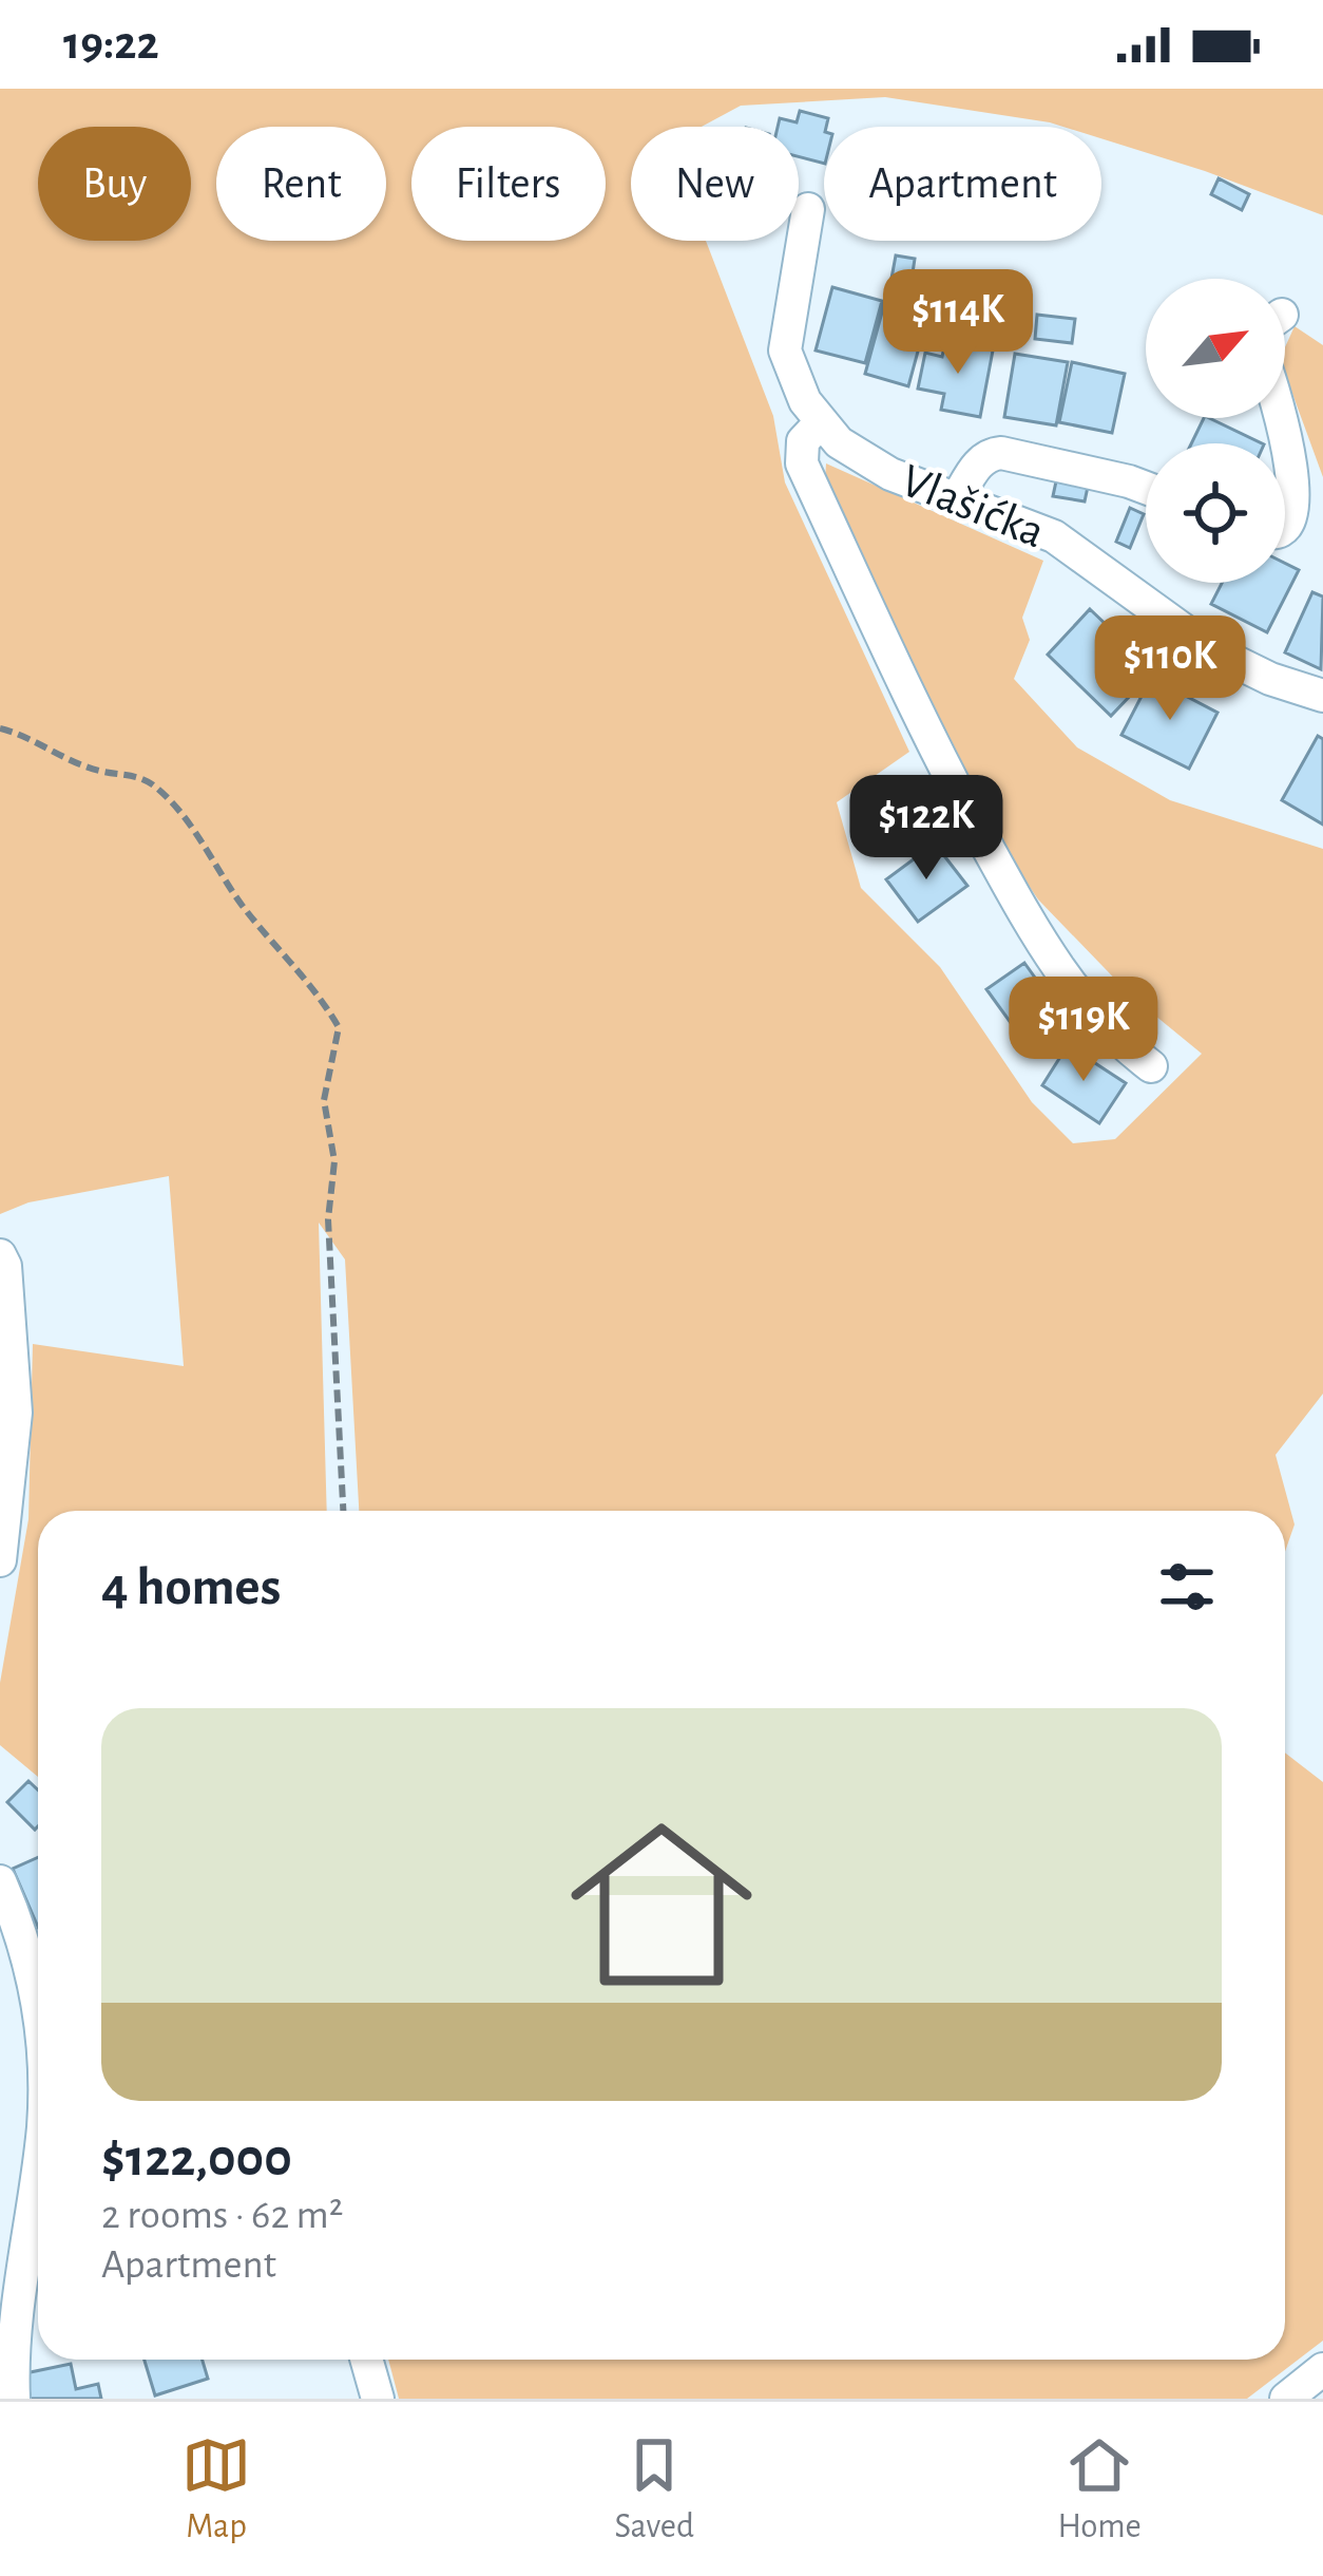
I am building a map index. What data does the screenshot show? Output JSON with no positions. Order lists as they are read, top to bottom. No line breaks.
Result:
{"streets":{"street":["Vlašićka"]},"north":"top right","page":{"status":"19:22","chip":["Buy","Rent","Filters","New","Apartment"],"price":["$114K","$110K","$122K","$119K"],"heading":"4 homes","list":[{"name":"$122,000","note":"2 rooms · 62 m² · Apartment"}],"tabs":["Map","Saved","Home"]}}
